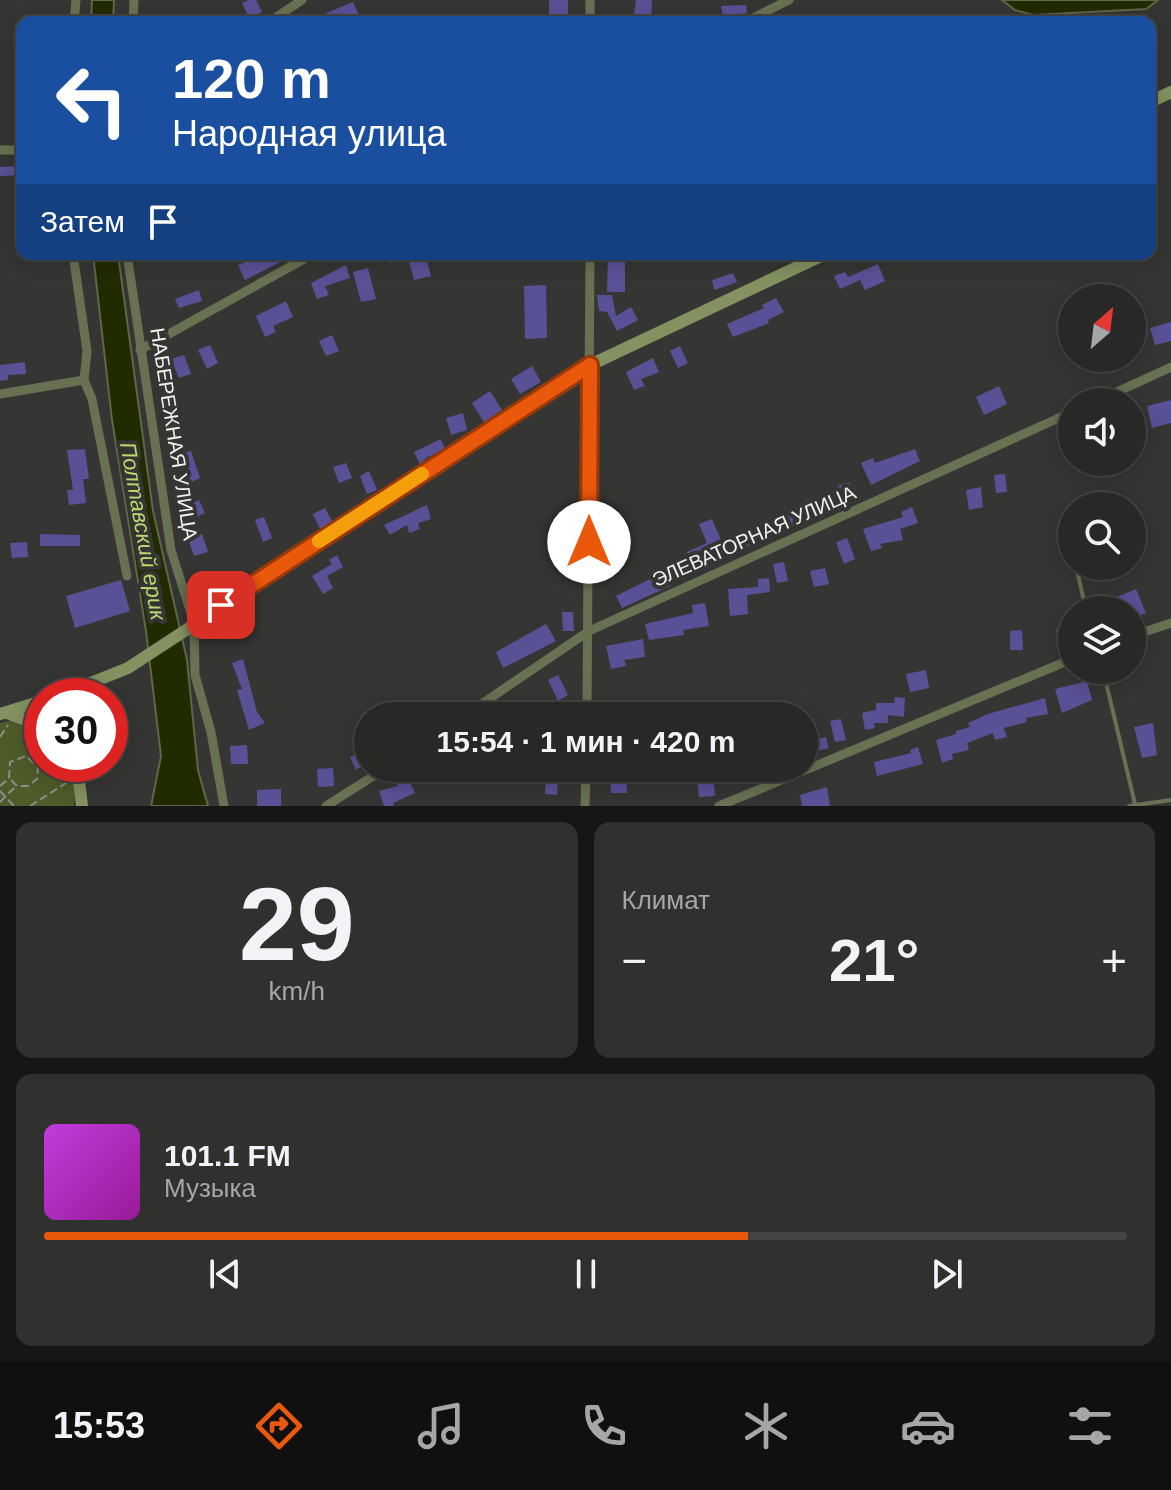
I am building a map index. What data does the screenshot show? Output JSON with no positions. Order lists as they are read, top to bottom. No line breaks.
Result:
{"streets":{"street":["НАБЕРЕЖНАЯ УЛИЦА","ЭЛЕВАТОРНАЯ УЛИЦА"]},"water":["Полтавский ерик"],"north":"top right","page":{"turn":["120 m","Народная улица"],"then":"Затем","limit":"30","trip":"15:54 · 1 мин · 420 m","tile":[["29","km/h"],"Климат"],"heat":["−","21°","+"],"song":["101.1 FM","Музыка"],"tabs":"15:53"}}
